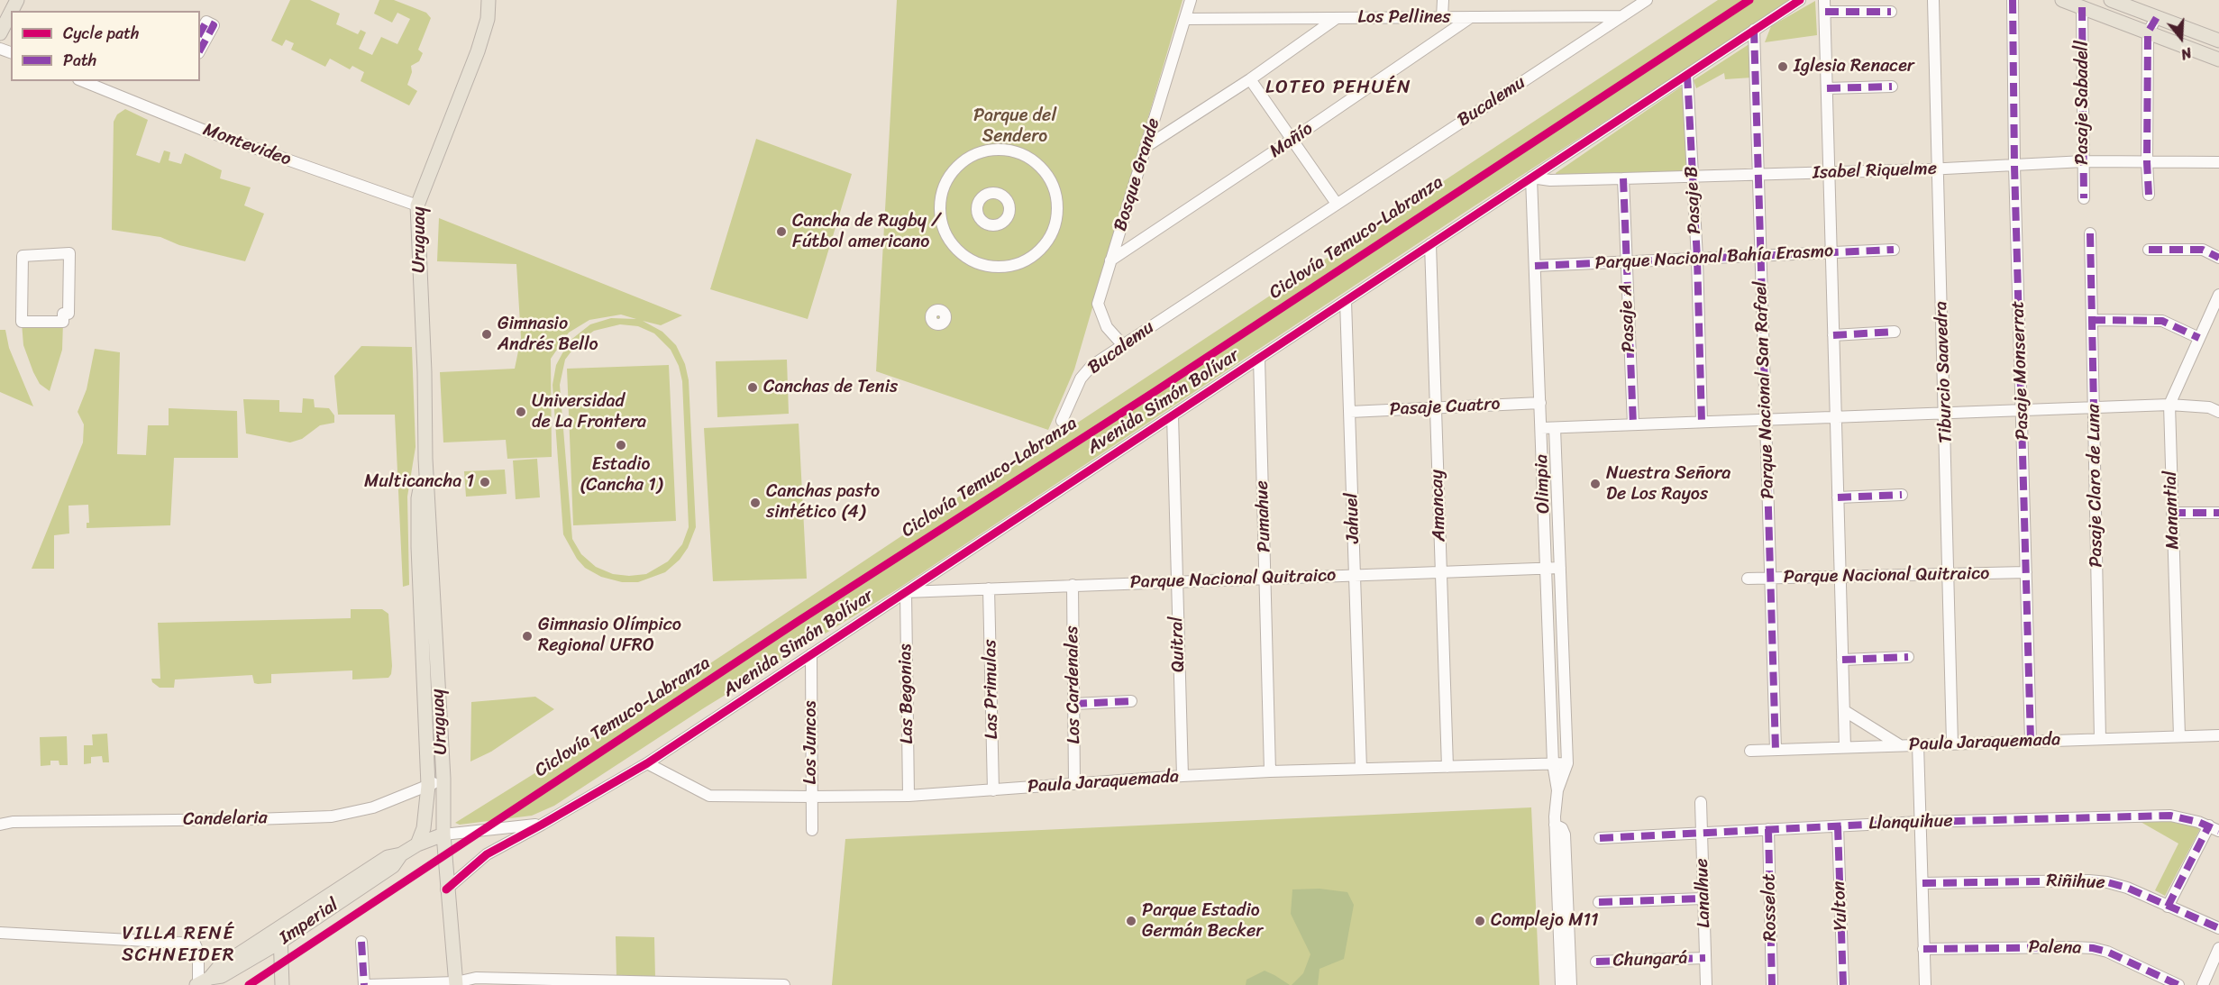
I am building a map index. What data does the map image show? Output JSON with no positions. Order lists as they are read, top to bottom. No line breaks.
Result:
{"streets":{"main road":["Uruguay","Imperial"],"street":["Los Pellines","Bucalemu","Pasaje Sabadell","Mañío","Montevideo","Isabel Riquelme","Bosque Grande","Pasaje B","Parque Nacional Bahía Erasmo","Pasaje A","Pasaje Monserrat","Tiburcio Saavedra","Parque Nacional San Rafael","Avenida Simón Bolívar","Pasaje Cuatro","Olimpia","Pasaje Claro de Luna","Amancay","Manantial","Pumahue","Jahuel","Parque Nacional Quitraico","Quitral","Los Cardenales","Las Primulas","Las Begonias","Los Juncos","Paula Jaraquemada","Candelaria","Llanquihue","Riñihue","Lanalhue","Yulton","Rosselot","Palena","Chungará"],"cycle path":["Ciclovía Temuco-Labranza"]},"crossings":[["Los Pellines","Bucalemu"],["Los Pellines","Mañío"],["Los Pellines","Bosque Grande"],["Bucalemu","Bosque Grande"],["Pasaje Sabadell","Isabel Riquelme"],["Mañío","Bosque Grande"],["Montevideo","Uruguay"],["Isabel Riquelme","Pasaje B"],["Isabel Riquelme","Pasaje A"],["Isabel Riquelme","Pasaje Monserrat"],["Isabel Riquelme","Tiburcio Saavedra"],["Isabel Riquelme","Parque Nacional San Rafael"],["Isabel Riquelme","Avenida Simón Bolívar"],["Isabel Riquelme","Olimpia"],["Pasaje B","Parque Nacional Bahía Erasmo"],["Pasaje B","Avenida Simón Bolívar"],["Uruguay","Avenida Simón Bolívar"],["Uruguay","Candelaria"],["Uruguay","Imperial"],["Parque Nacional Bahía Erasmo","Pasaje A"],["Parque Nacional Bahía Erasmo","Parque Nacional San Rafael"],["Parque Nacional Bahía Erasmo","Olimpia"],["Pasaje Monserrat","Parque Nacional Quitraico"],["Pasaje Monserrat","Paula Jaraquemada"],["Tiburcio Saavedra","Parque Nacional Quitraico"],["Tiburcio Saavedra","Paula Jaraquemada"],["Parque Nacional San Rafael","Avenida Simón Bolívar"],["Parque Nacional San Rafael","Parque Nacional Quitraico"],["Parque Nacional San Rafael","Paula Jaraquemada"],["Avenida Simón Bolívar","Olimpia"],["Avenida Simón Bolívar","Amancay"],["Avenida Simón Bolívar","Pumahue"],["Avenida Simón Bolívar","Jahuel"],["Avenida Simón Bolívar","Parque Nacional Quitraico"],["Avenida Simón Bolívar","Quitral"],["Avenida Simón Bolívar","Las Begonias"],["Avenida Simón Bolívar","Los Juncos"],["Avenida Simón Bolívar","Paula Jaraquemada"],["Avenida Simón Bolívar","Imperial"],["Pasaje Cuatro","Olimpia"],["Pasaje Cuatro","Amancay"],["Pasaje Cuatro","Jahuel"],["Olimpia","Parque Nacional Quitraico"],["Olimpia","Paula Jaraquemada"],["Pasaje Claro de Luna","Paula Jaraquemada"],["Amancay","Parque Nacional Quitraico"],["Amancay","Paula Jaraquemada"],["Manantial","Paula Jaraquemada"],["Pumahue","Parque Nacional Quitraico"],["Pumahue","Paula Jaraquemada"],["Jahuel","Parque Nacional Quitraico"],["Jahuel","Paula Jaraquemada"],["Parque Nacional Quitraico","Quitral"],["Parque Nacional Quitraico","Los Cardenales"],["Parque Nacional Quitraico","Las Primulas"],["Parque Nacional Quitraico","Las Begonias"],["Quitral","Paula Jaraquemada"],["Los Cardenales","Paula Jaraquemada"],["Las Primulas","Paula Jaraquemada"],["Las Begonias","Paula Jaraquemada"],["Los Juncos","Paula Jaraquemada"],["Llanquihue","Lanalhue"],["Llanquihue","Yulton"],["Llanquihue","Rosselot"],["Lanalhue","Chungará"]],"districts":["LOTEO PEHUÉN","VILLA RENÉ SCHNEIDER"],"parks":["Parque del Sendero"],"places":["Iglesia Renacer","Cancha de Rugby / Fútbol americano","Gimnasio Andrés Bello","Canchas de Tenis","Universidad de La Frontera","Estadio (Cancha 1)","Multicancha 1","Nuestra Señora De Los Rayos","Canchas pasto sintético (4)","Gimnasio Olímpico Regional UFRO","Parque Estadio Germán Becker","Complejo M11"],"legend":["Cycle path","Path"],"north":"bottom"}
